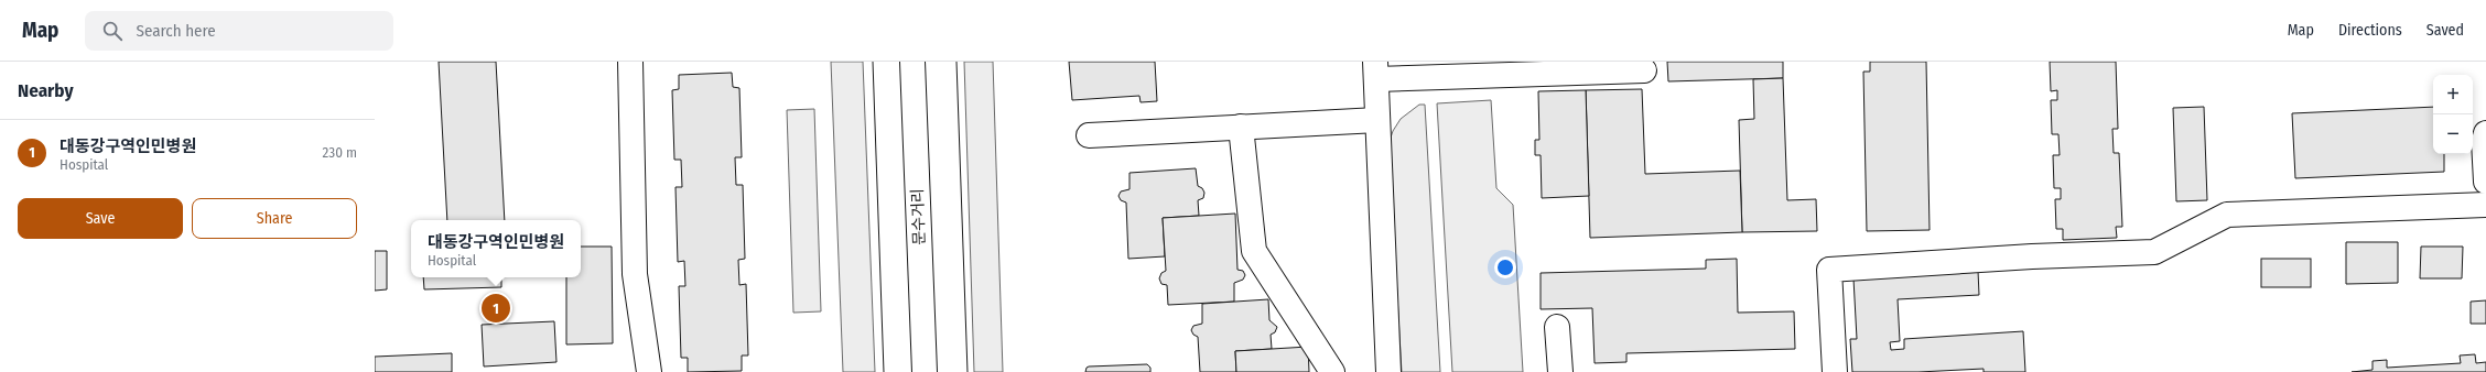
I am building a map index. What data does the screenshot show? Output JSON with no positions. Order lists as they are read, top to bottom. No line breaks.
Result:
{"streets":{"street":["문수거리"]},"page":{"header":"Map","search":"Search here","nav":["Map","Directions","Saved"],"heading":"Nearby","map_buttons":["+","−"],"list":[{"mark":"1","name":"대동강구역인민병원","note":"Hospital","value":"230 m"}],"buttons":["Save","Share"],"popup":["대동강구역인민병원","Hospital"],"pins":"1"}}
